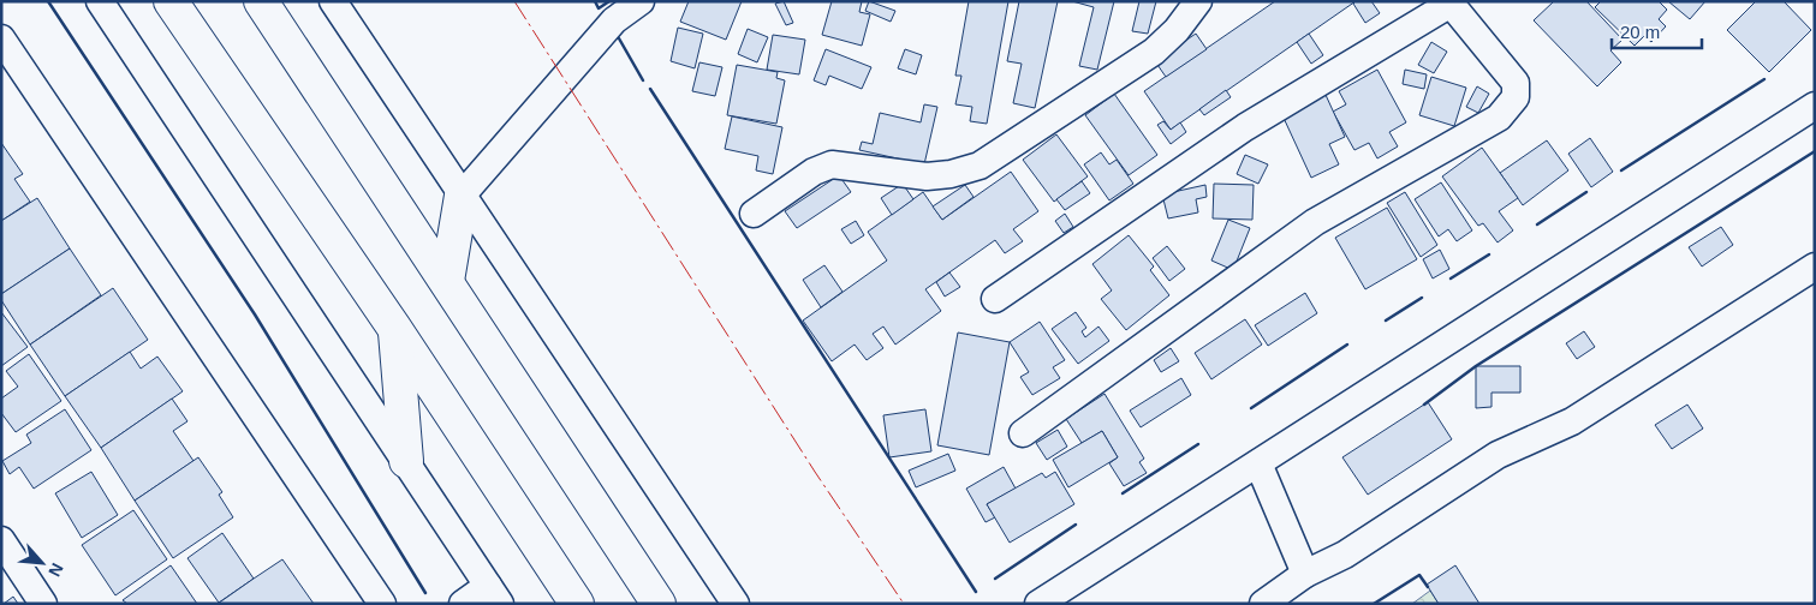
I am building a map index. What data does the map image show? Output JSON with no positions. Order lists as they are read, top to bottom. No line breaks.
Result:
{"scale_bar":"20 m","north":"bottom right"}
